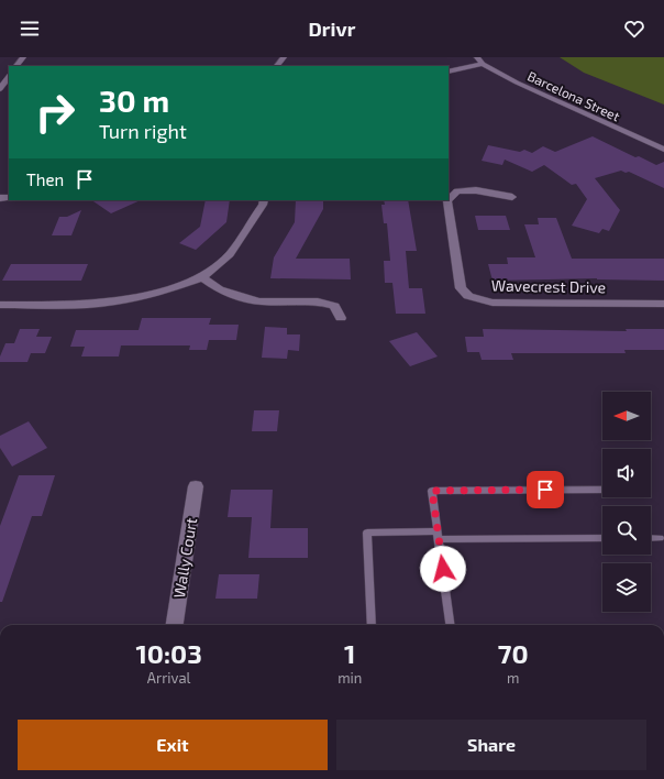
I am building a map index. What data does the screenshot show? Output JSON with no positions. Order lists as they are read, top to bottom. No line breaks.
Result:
{"streets":{"street":["Barcelona Street","Wavecrest Drive","Wally Court"]},"north":"left","page":{"header":"Drivr","turn":["30 m","Turn right"],"then":"Then","eta":["10:03","Arrival","1","min","70","m"],"buttons":["Exit","Share"]}}
